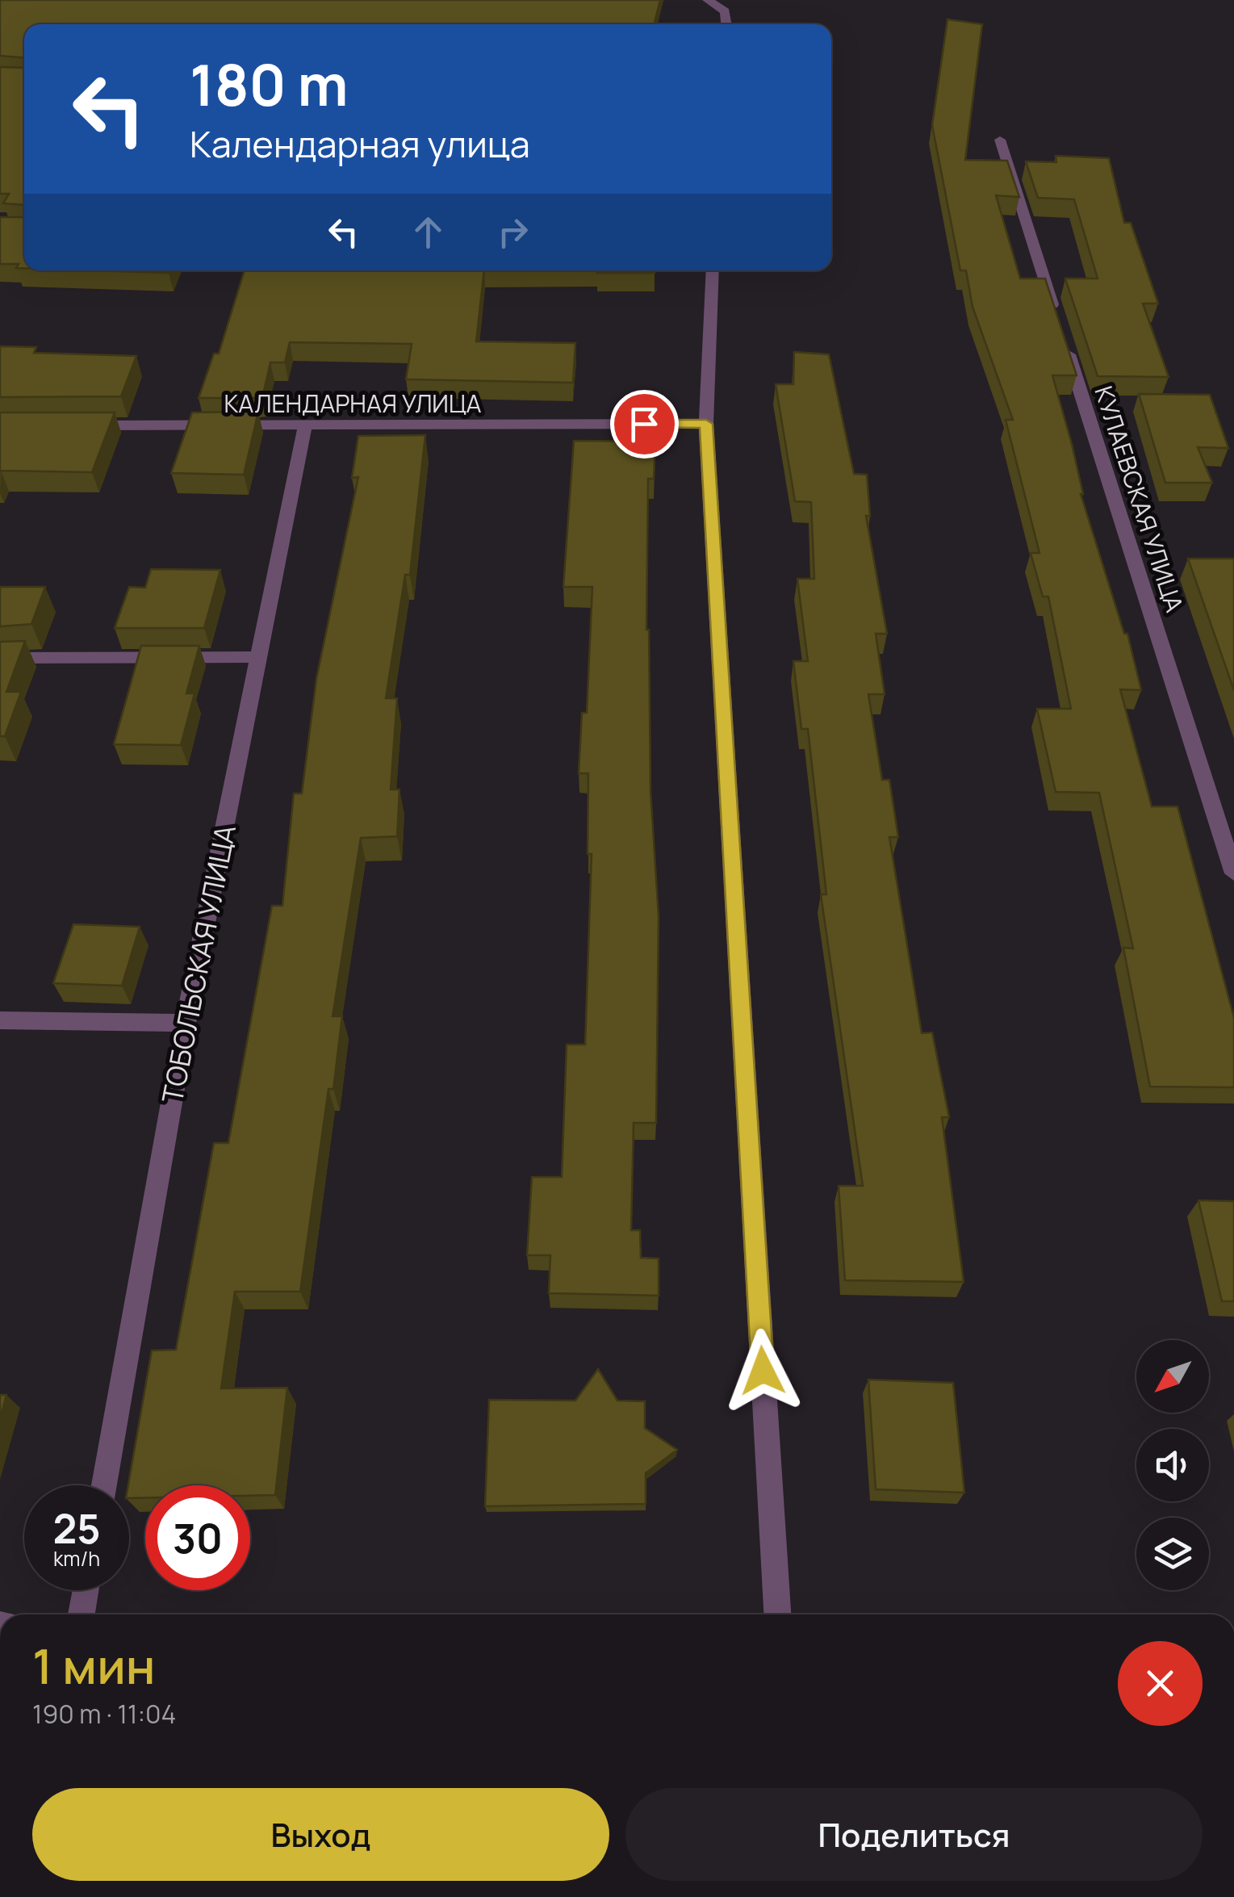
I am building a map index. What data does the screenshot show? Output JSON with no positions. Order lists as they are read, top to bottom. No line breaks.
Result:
{"streets":{"street":["КАЛЕНДАРНАЯ УЛИЦА","КУЛАЕВСКАЯ УЛИЦА","ТОБОЛЬСКАЯ УЛИЦА"]},"crossings":[["КАЛЕНДАРНАЯ УЛИЦА","ТОБОЛЬСКАЯ УЛИЦА"]],"north":"bottom left","page":{"turn":["180 m","Календарная улица"],"speed":"25 km/h","limit":"30","heading":["1 мин","190 m · 11:04"],"buttons":["Выход","Поделиться"]}}
